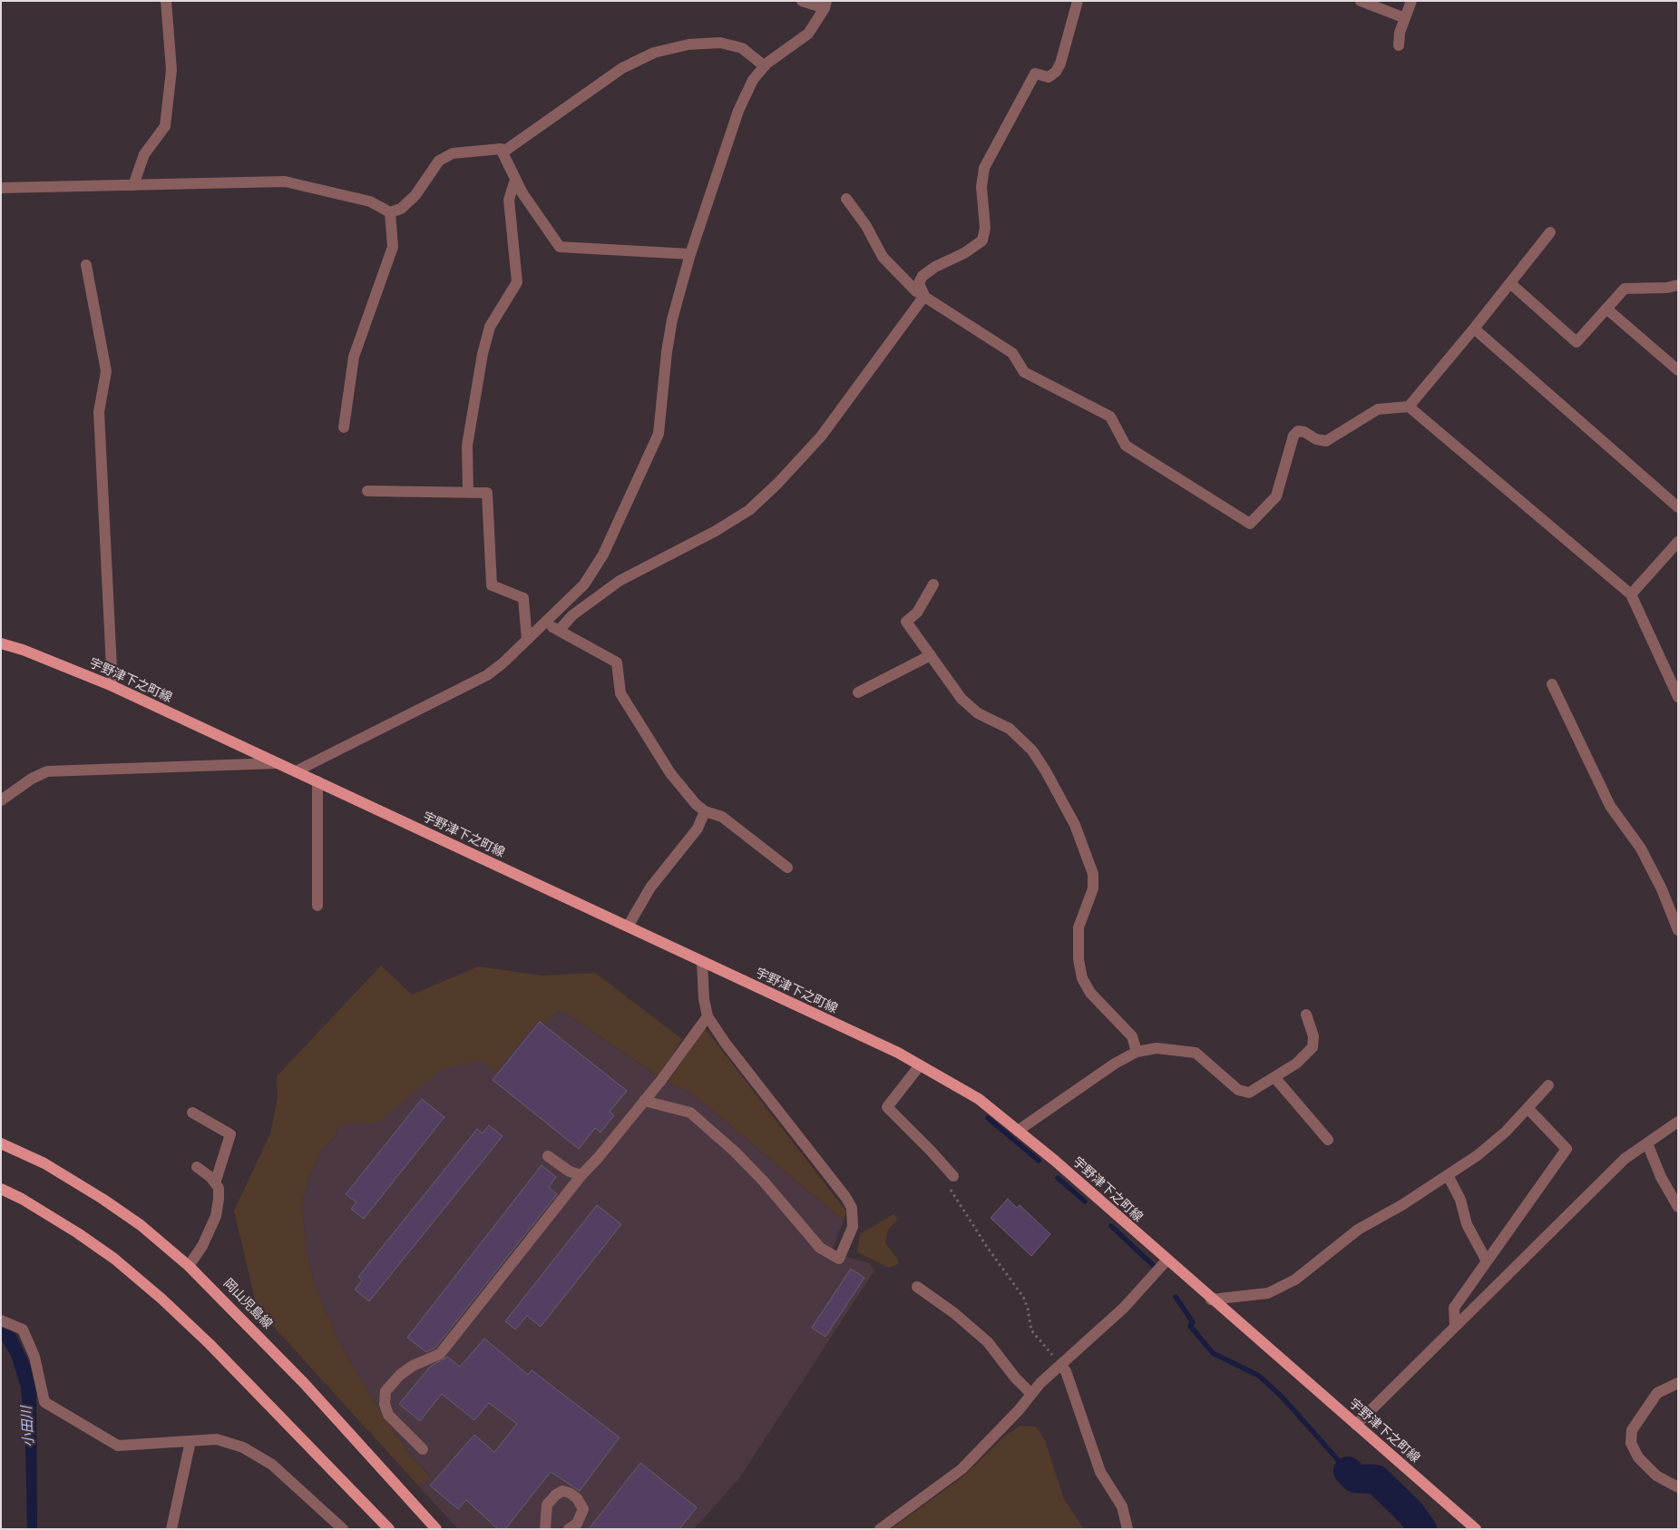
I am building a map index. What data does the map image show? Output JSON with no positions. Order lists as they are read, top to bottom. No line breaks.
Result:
{"streets":{"main road":["宇野津下之町線","岡山児島線"]},"water":["小田川"]}
